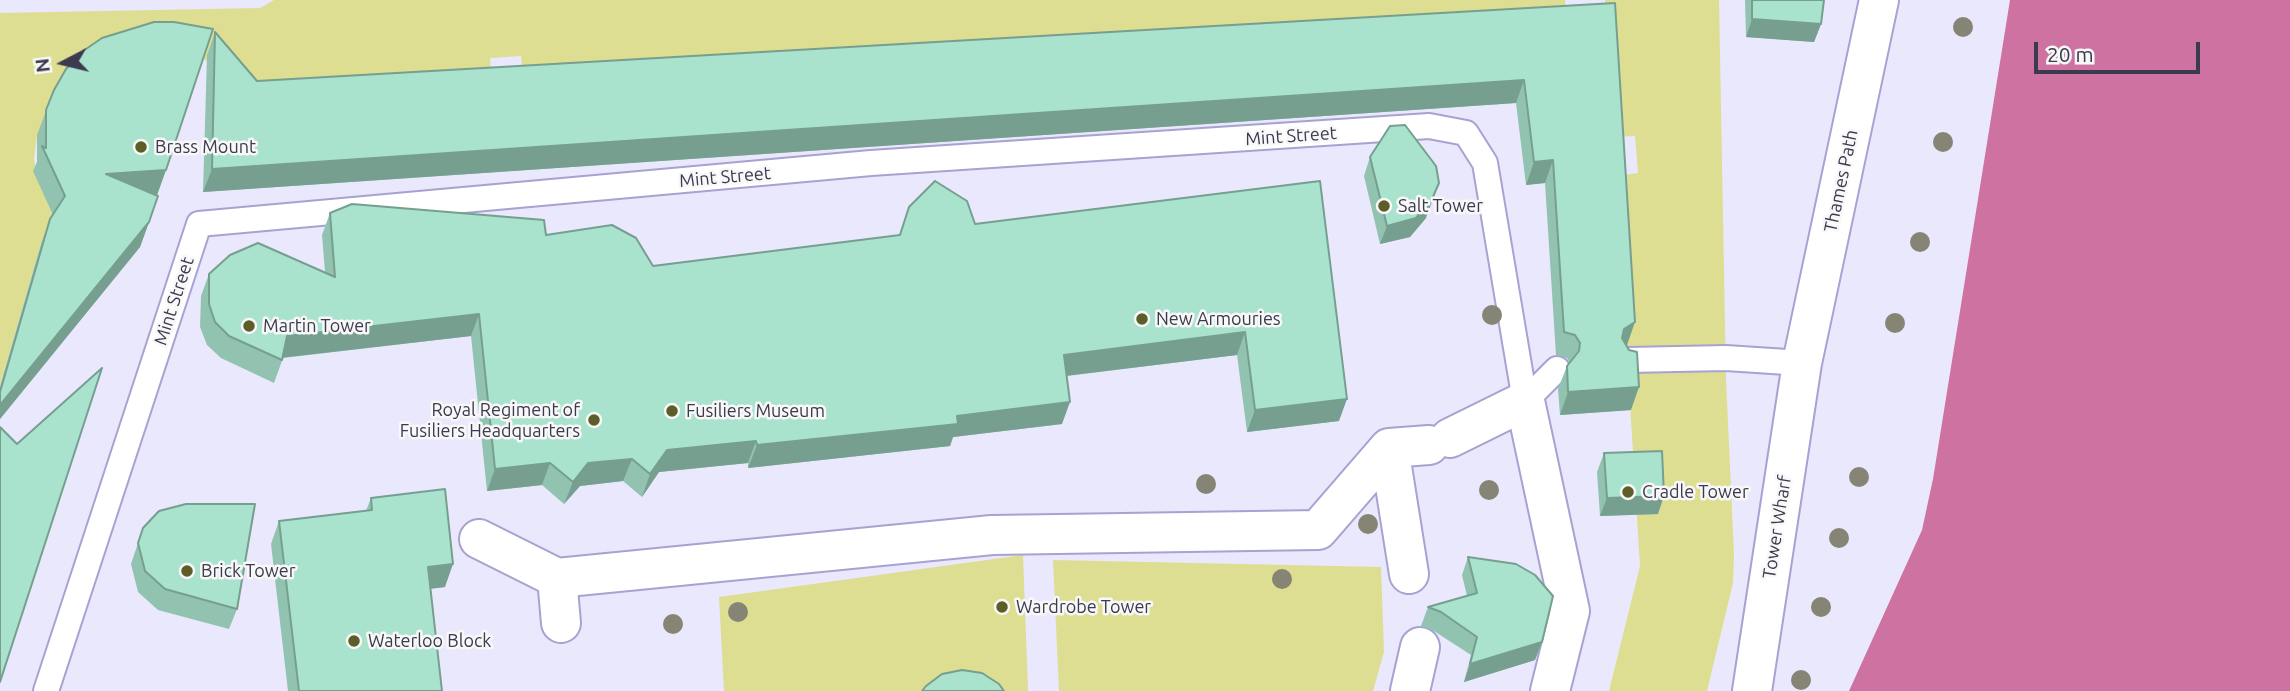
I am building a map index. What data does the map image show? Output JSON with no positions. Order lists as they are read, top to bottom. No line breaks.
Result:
{"streets":{"street":["Thames Path","Tower Wharf"],"lane":["Mint Street"]},"crossings":[["Thames Path","Tower Wharf"]],"places":["Brass Mount","Salt Tower","New Armouries","Martin Tower","Fusiliers Museum","Royal Regiment of Fusiliers Headquarters","Cradle Tower","Brick Tower","Wardrobe Tower","Waterloo Block"],"scale_bar":"20 m","north":"left"}
